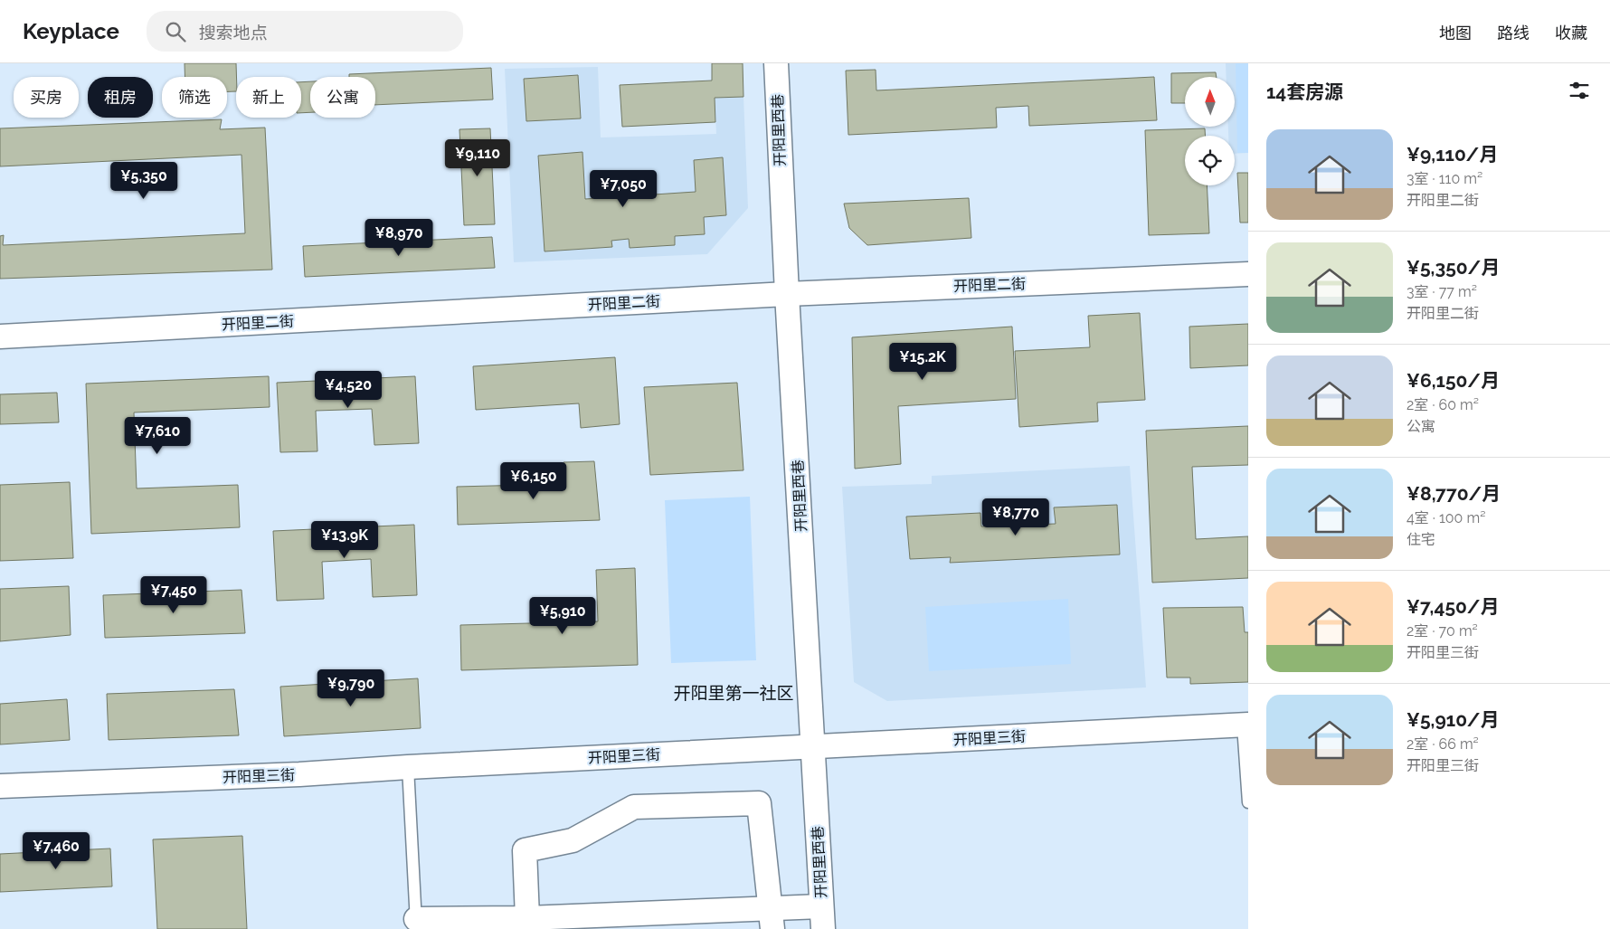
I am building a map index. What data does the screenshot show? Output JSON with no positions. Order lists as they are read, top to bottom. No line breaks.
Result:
{"streets":{"street":["开阳里西巷","开阳里二街","开阳里三街"]},"crossings":[["开阳里西巷","开阳里二街"],["开阳里西巷","开阳里三街"]],"districts":["开阳里第一社区"],"north":"top","page":{"header":"Keyplace","search":"搜索地点","nav":["地图","路线","收藏"],"heading":"14套房源","chip":["买房","租房","筛选","新上","公寓"],"list":[{"name":"¥9,110/月","note":"3室 · 110 m² · 开阳里二街"},{"name":"¥5,350/月","note":"3室 · 77 m² · 开阳里二街"},{"name":"¥6,150/月","note":"2室 · 60 m² · 公寓"},{"name":"¥8,770/月","note":"4室 · 100 m² · 住宅"},{"name":"¥7,450/月","note":"2室 · 70 m² · 开阳里三街"},{"name":"¥5,910/月","note":"2室 · 66 m² · 开阳里三街"}],"price":["¥9,110","¥5,350","¥7,050","¥8,970","¥15.2K","¥4,520","¥7,610","¥6,150","¥8,770","¥13.9K","¥7,450","¥5,910","¥9,790","¥7,460"]}}
